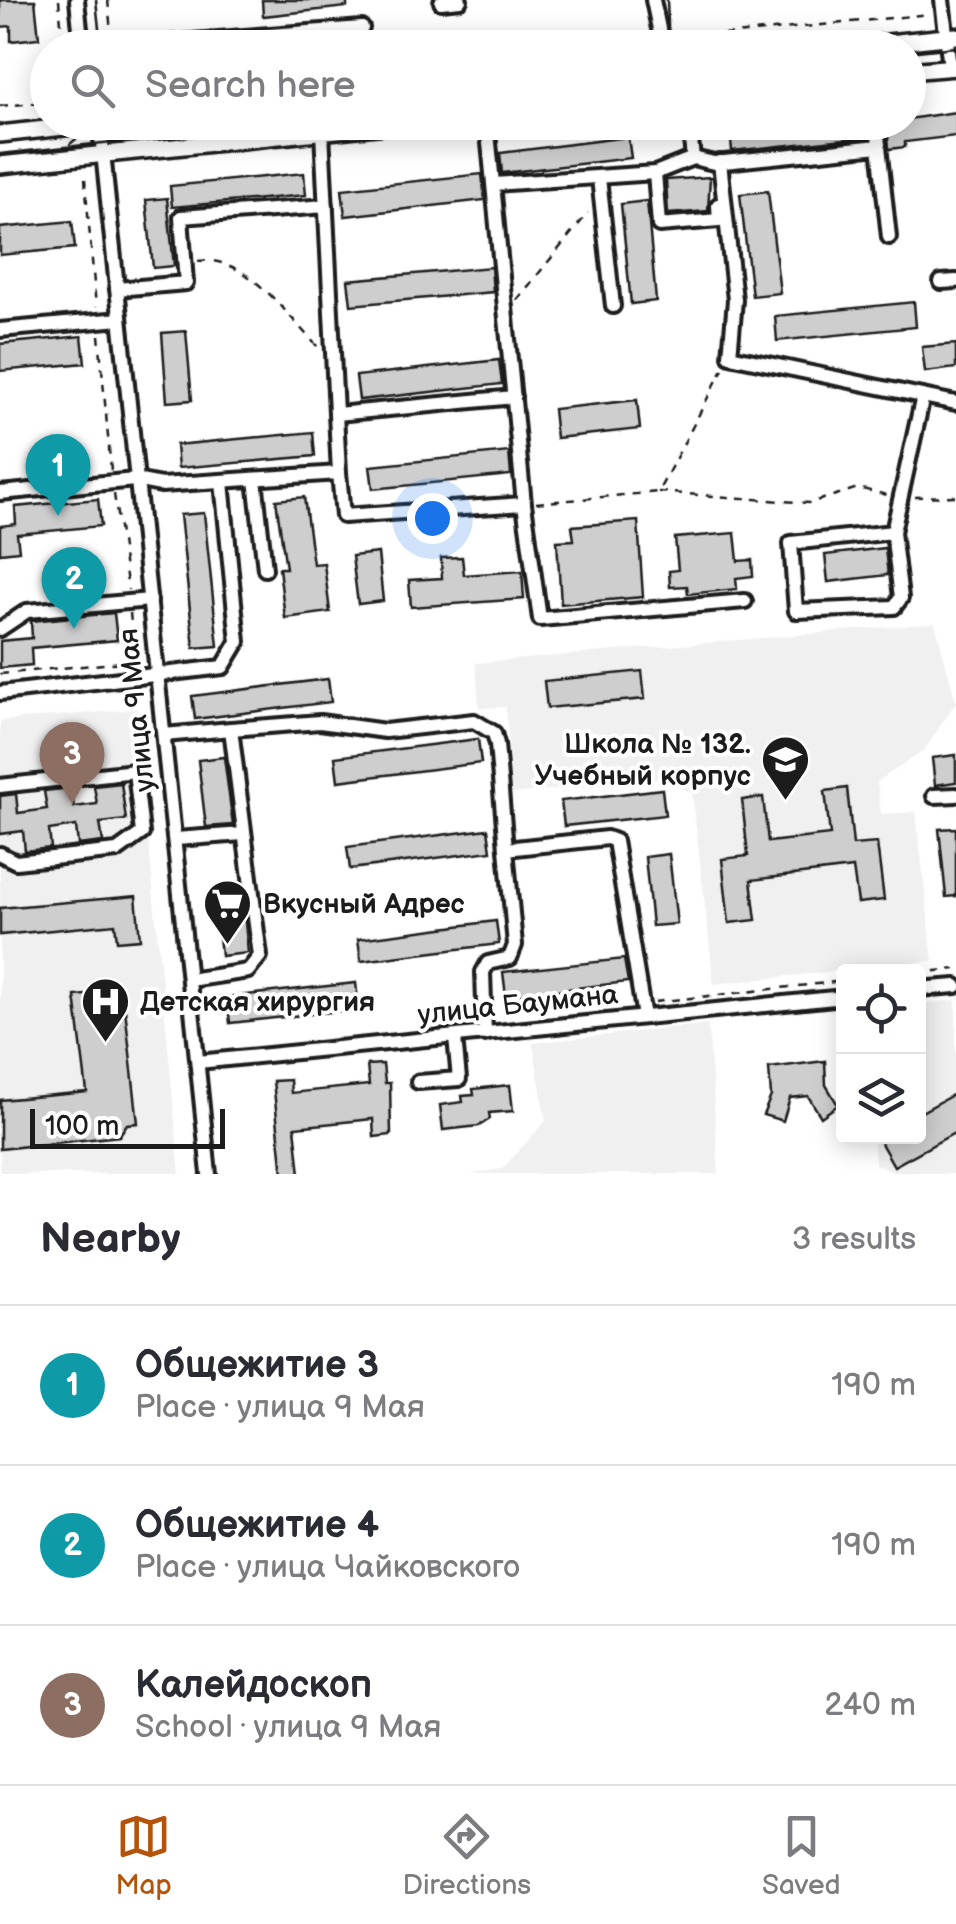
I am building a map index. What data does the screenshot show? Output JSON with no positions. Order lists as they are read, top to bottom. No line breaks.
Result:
{"streets":{"street":["улица 9 Мая","улица Баумана"]},"crossings":[["улица 9 Мая","улица Баумана"]],"places":{"school or university":["Школа № 132. Учебный корпус"],"supermarket":["Вкусный Адрес"],"hospital":["Детская хирургия"]},"scale_bar":"100 m","page":{"search":"Search here","pins":["1","2","3"],"scale":"100 m","heading":["Nearby","3 results"],"list":[{"mark":"1","name":"Общежитие 3","note":"Place · улица 9 Мая","value":"190 m"},{"mark":"2","name":"Общежитие 4","note":"Place · улица Чайковского","value":"190 m"},{"mark":"3","name":"Калейдоскоп","note":"School · улица 9 Мая","value":"240 m"}],"nav":["Map","Directions","Saved"]}}
